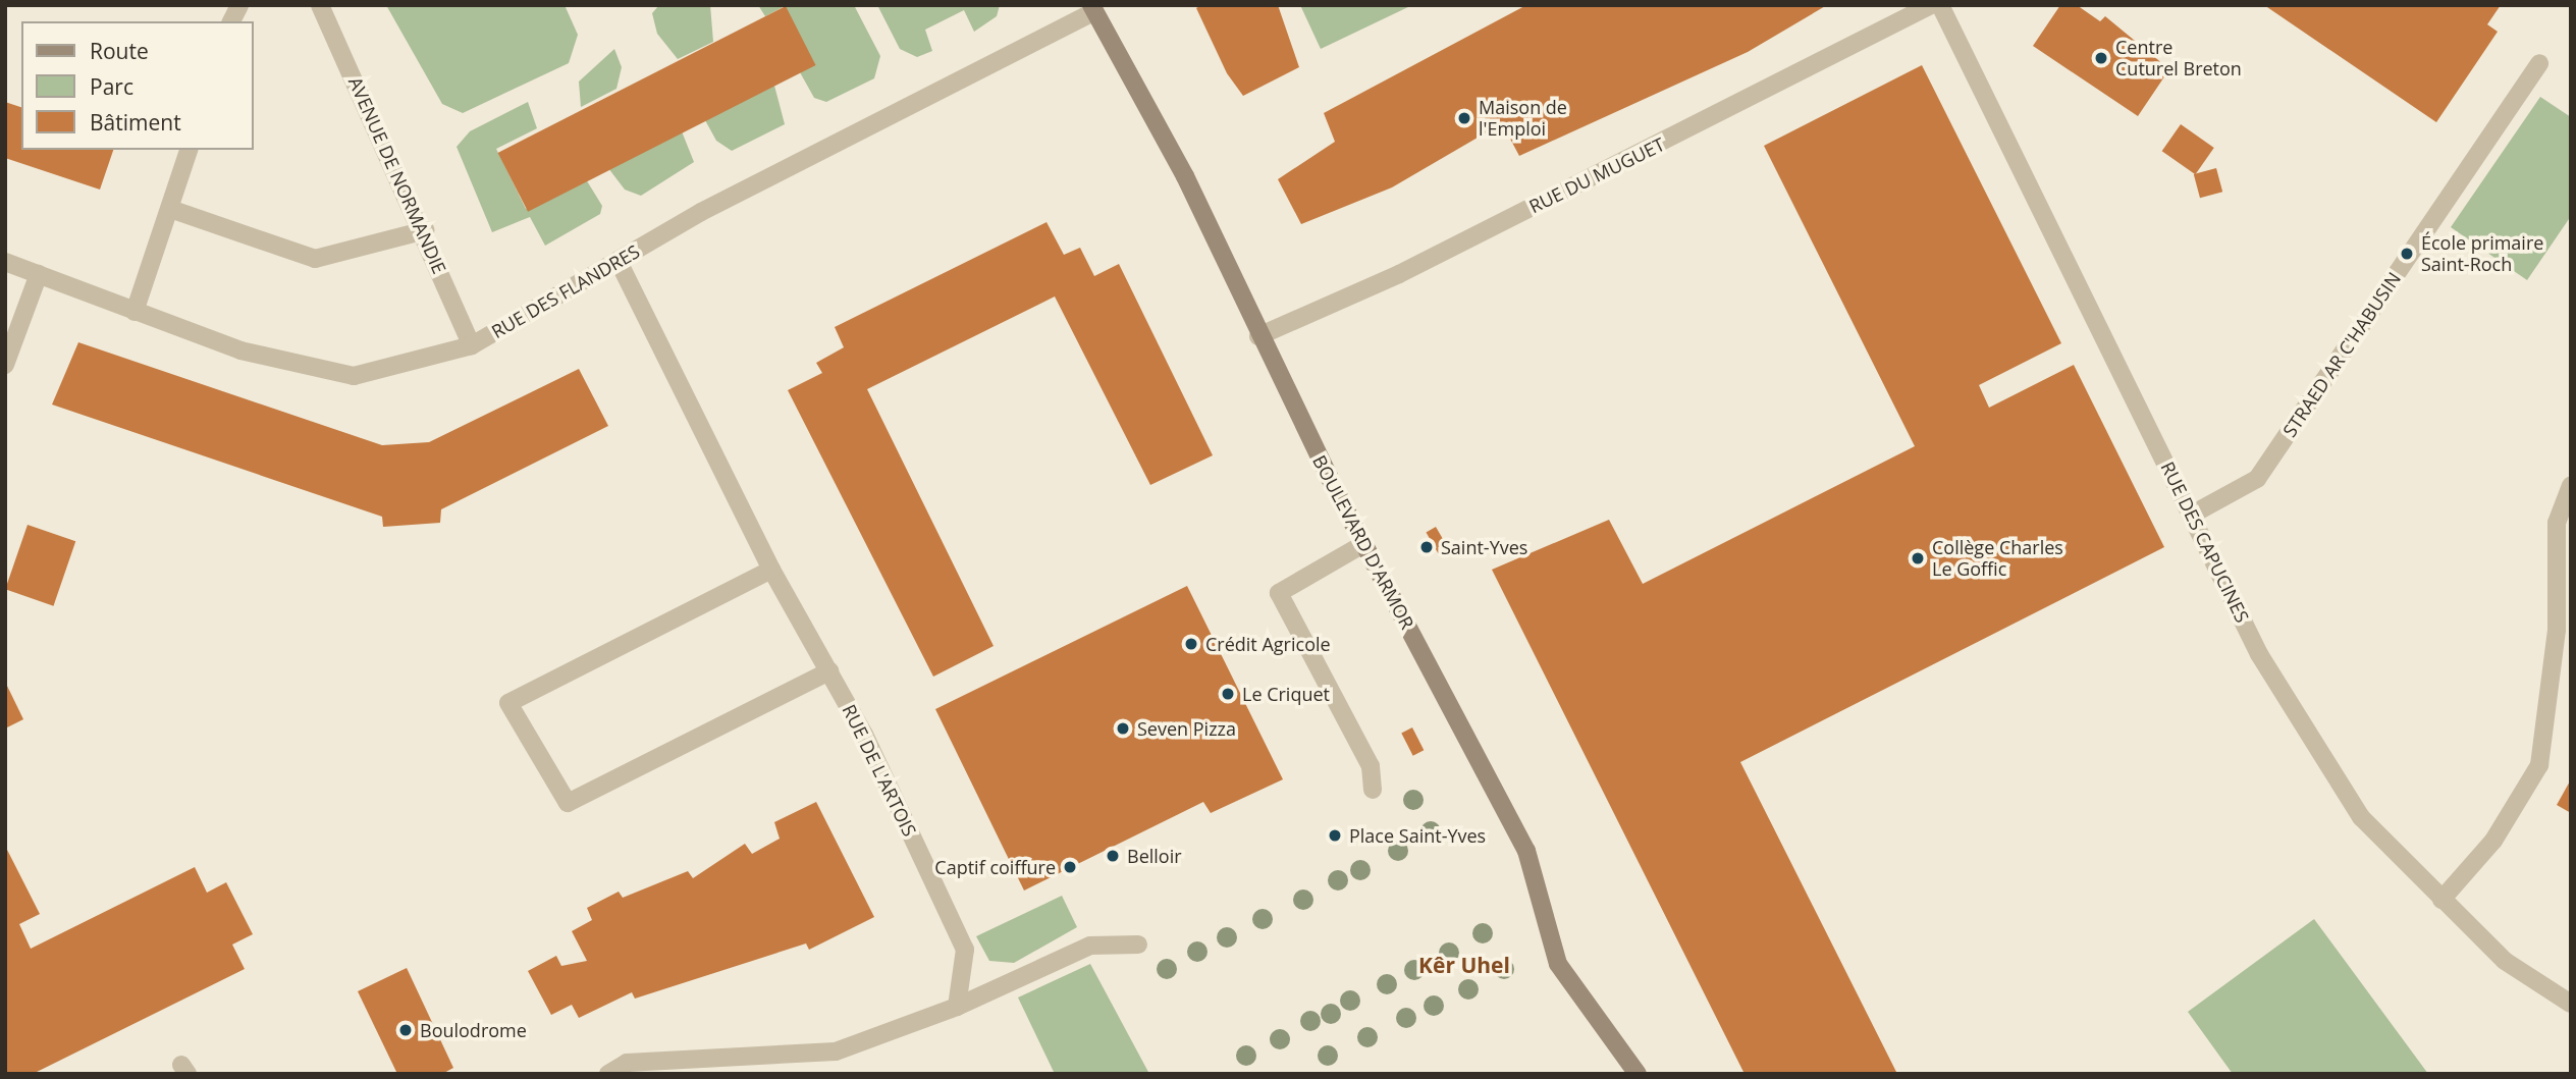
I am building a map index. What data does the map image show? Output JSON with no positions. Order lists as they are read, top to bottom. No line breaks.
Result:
{"streets":{"main road":["BOULEVARD D'ARMOR"],"street":["AVENUE DE NORMANDIE","RUE DU MUGUET","RUE DES FLANDRES","STRAED AR C'HABUSIN","RUE DES CAPUCINES","RUE DE L'ARTOIS"]},"crossings":[["AVENUE DE NORMANDIE","RUE DES FLANDRES"],["RUE DU MUGUET","BOULEVARD D'ARMOR"],["RUE DES FLANDRES","BOULEVARD D'ARMOR"],["RUE DES FLANDRES","RUE DE L'ARTOIS"],["STRAED AR C'HABUSIN","RUE DES CAPUCINES"]],"districts":["Kêr Uhel"],"places":["Centre Cuturel Breton","Maison de l'Emploi","École primaire Saint-Roch","Saint-Yves","Collège Charles Le Goffic","Crédit Agricole","Le Criquet","Seven Pizza","Place Saint-Yves","Belloir","Captif coiffure","Boulodrome"],"legend":["Route","Parc","Bâtiment"]}
